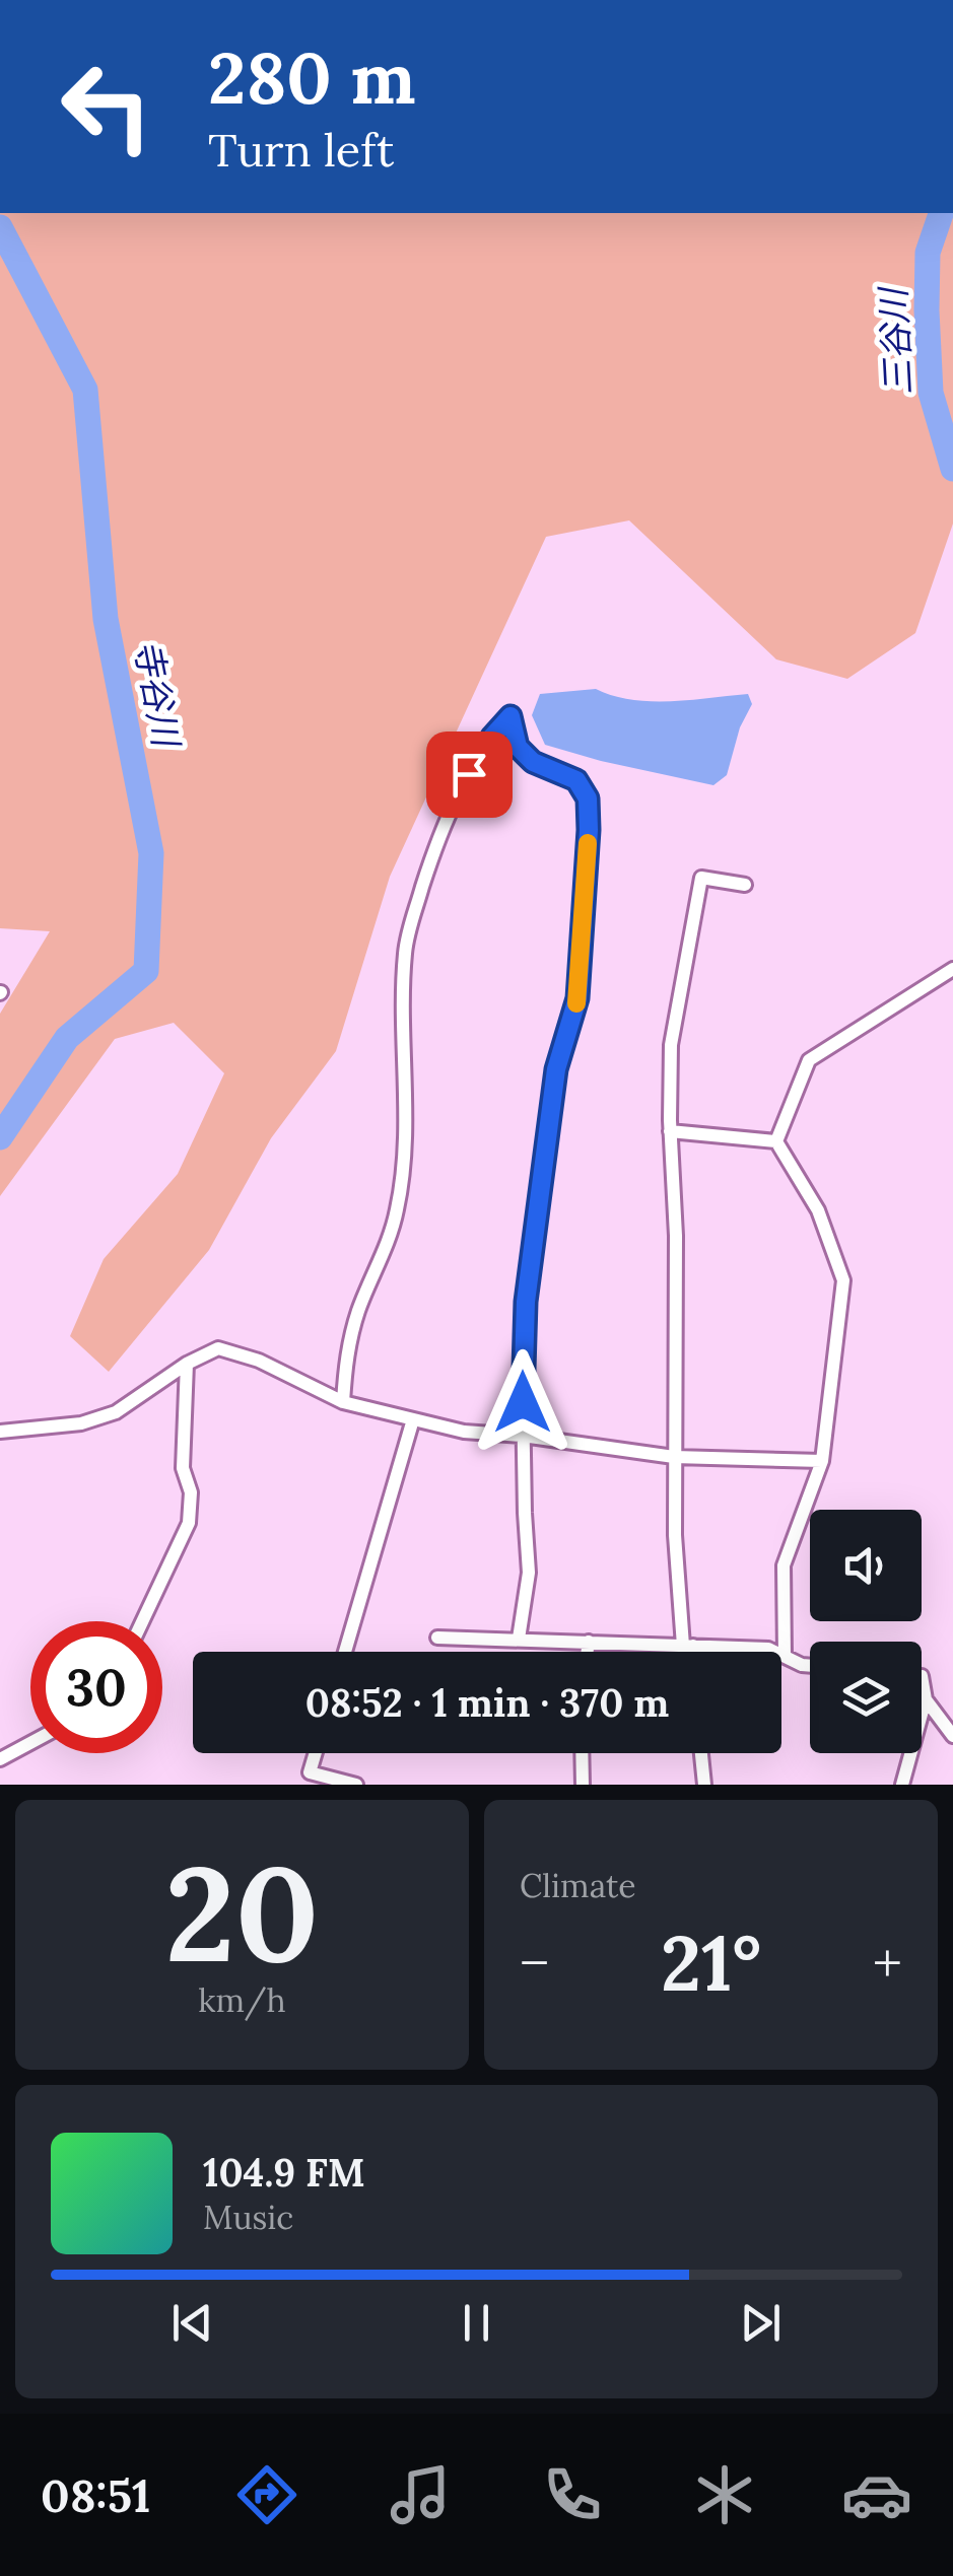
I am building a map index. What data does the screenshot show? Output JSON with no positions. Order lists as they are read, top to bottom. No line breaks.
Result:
{"water":["三谷川","寺谷川"],"page":{"turn":["280 m","Turn left"],"limit":"30","trip":"08:52 · 1 min · 370 m","tile":[["20","km/h"],"Climate"],"heat":["−","21°","+"],"song":["104.9 FM","Music"],"tabs":"08:51"}}
